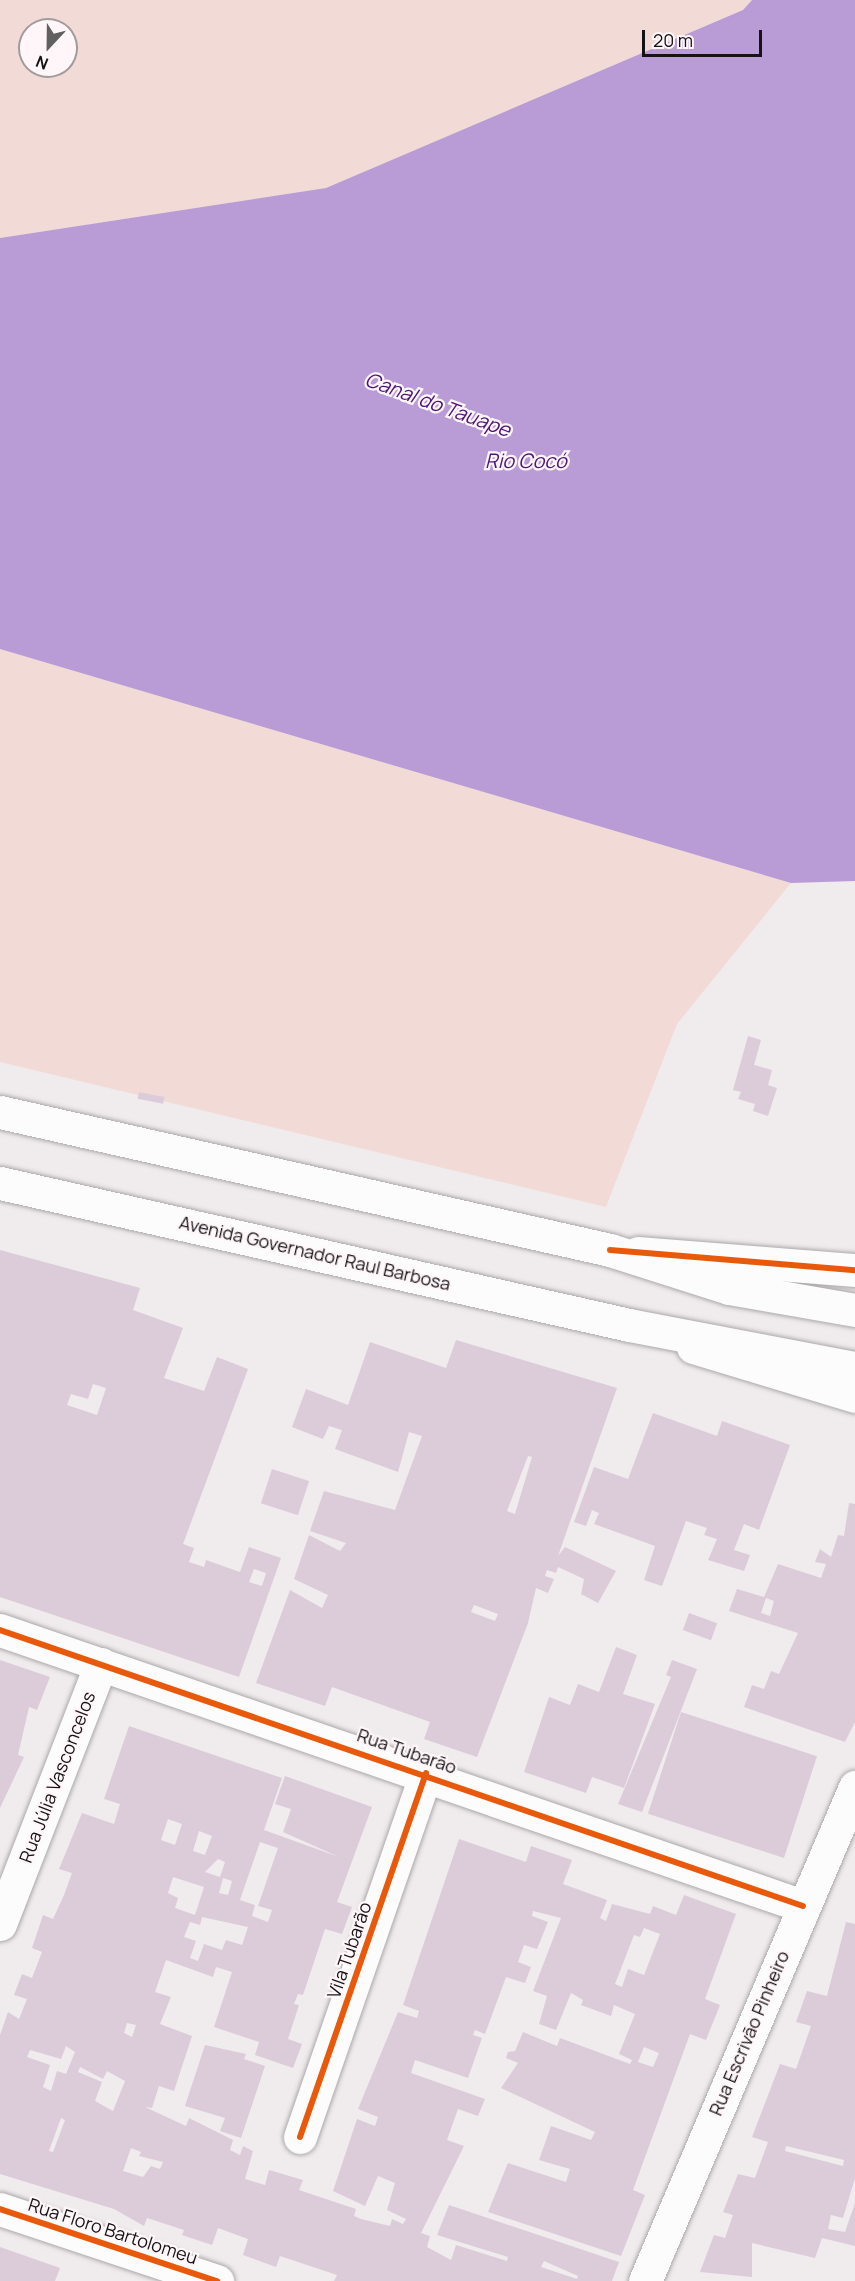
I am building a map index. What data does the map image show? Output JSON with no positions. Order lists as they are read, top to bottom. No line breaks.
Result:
{"streets":{"main road":["Avenida Governador Raul Barbosa","Rua Tubarão","Rua Júlia Vasconcelos","Vila Tubarão","Rua Escrivão Pinheiro","Rua Floro Bartolomeu"]},"crossings":[["Rua Tubarão","Rua Júlia Vasconcelos"],["Rua Tubarão","Vila Tubarão"],["Rua Tubarão","Rua Escrivão Pinheiro"]],"water":["Canal do Tauape","Rio Cocó"],"scale_bar":"20 m","north":"bottom"}
